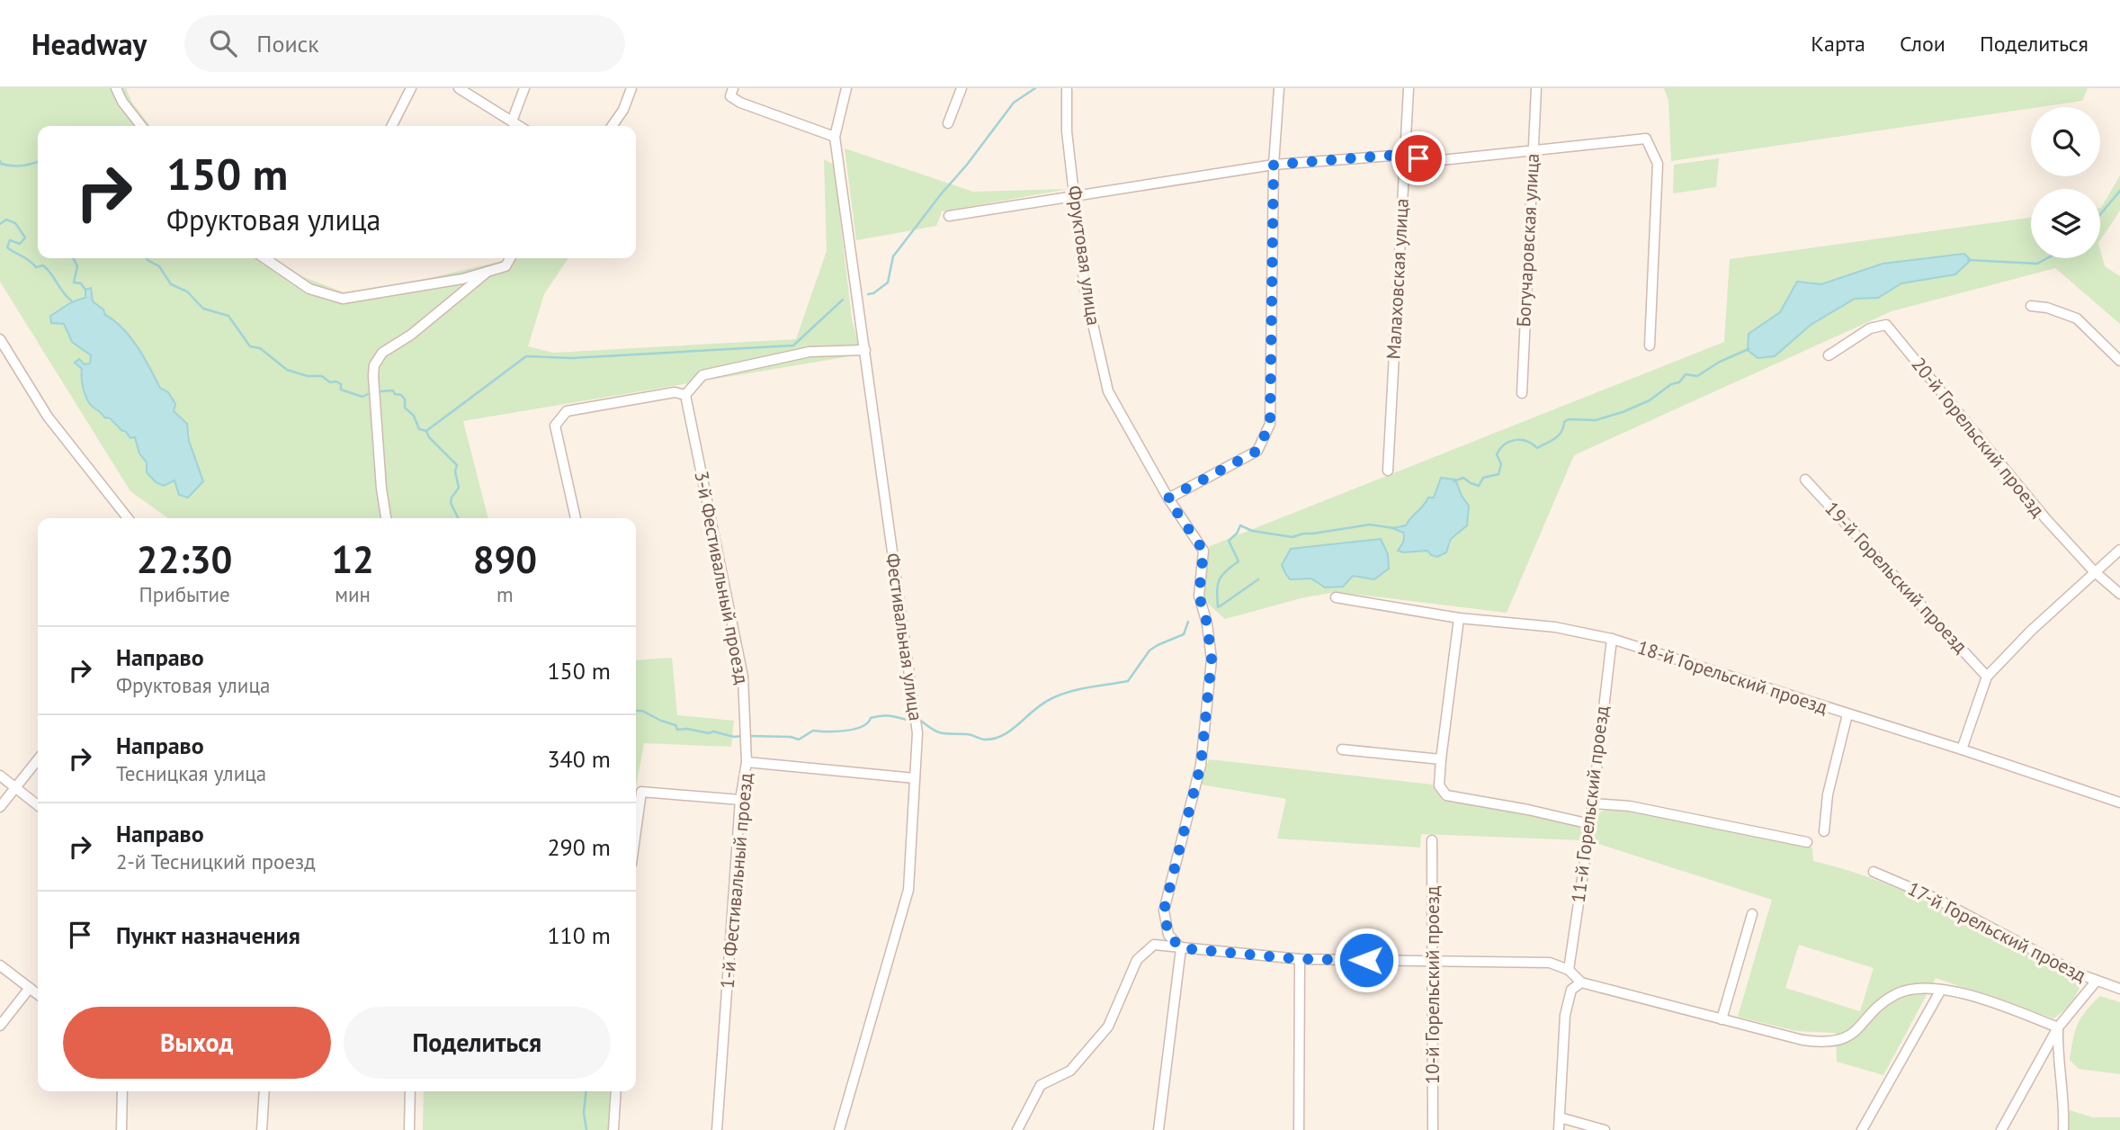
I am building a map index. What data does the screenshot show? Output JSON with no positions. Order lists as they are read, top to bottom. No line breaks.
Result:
{"streets":{"street":["Богучаровская улица","Фруктовая улица","Малаховская улица","20-й Горельский проезд","3-й Фестивальный проезд","19-й Горельский проезд","Фестивальная улица","18-й Горельский проезд","11-й Горельский проезд","1-й Фестивальный проезд","17-й Горельский проезд","10-й Горельский проезд"]},"crossings":[["3-й Фестивальный проезд","1-й Фестивальный проезд"],["Фестивальная улица","1-й Фестивальный проезд"],["18-й Горельский проезд","11-й Горельский проезд"]],"page":{"header":"Headway","search":"Поиск","nav":["Карта","Слои","Поделиться"],"turn":["150 m","Фруктовая улица"],"eta":["22:30","Прибытие","12","мин","890","m"],"list":[{"name":"Направо","note":"Фруктовая улица","value":"150 m"},{"name":"Направо","note":"Тесницкая улица","value":"340 m"},{"name":"Направо","note":"2-й Тесницкий проезд","value":"290 m"},{"name":"Пункт назначения","value":"110 m"}],"buttons":["Выход","Поделиться"]}}
